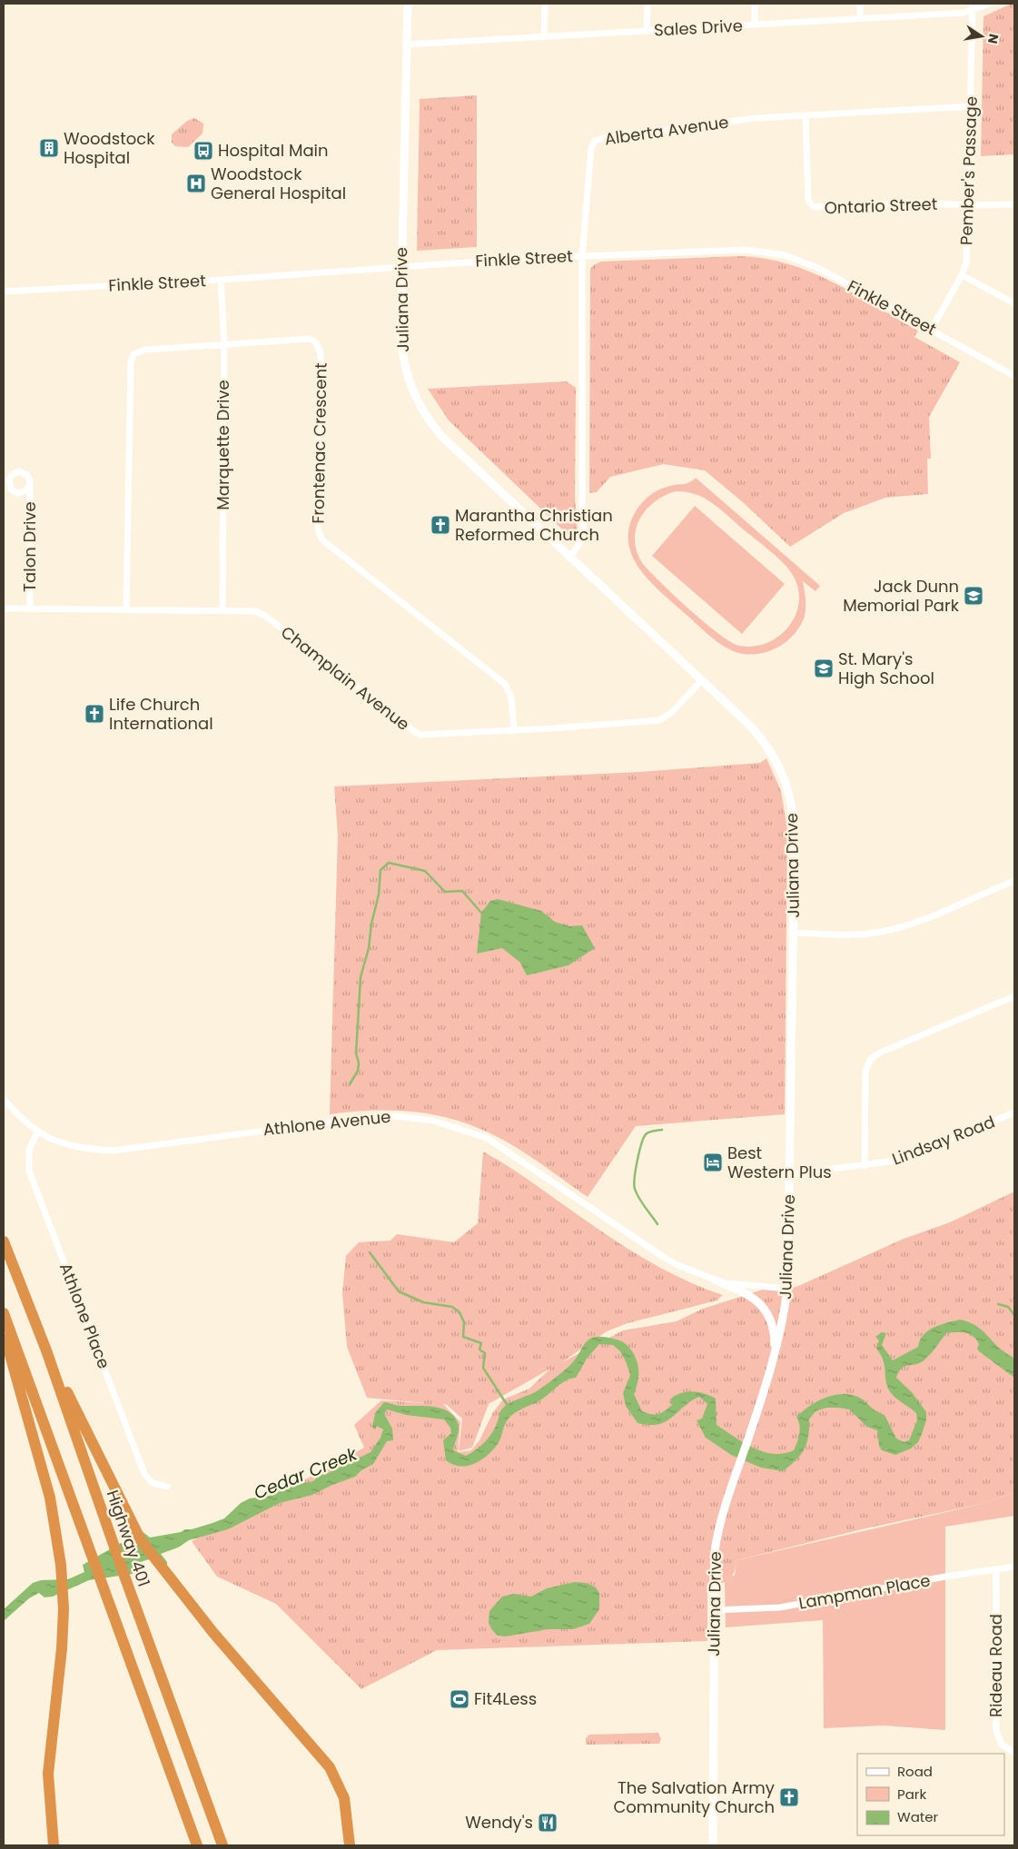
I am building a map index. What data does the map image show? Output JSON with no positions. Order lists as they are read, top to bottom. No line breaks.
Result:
{"streets":{"highway":["Highway 401"],"street":["Sales Drive","Alberta Avenue","Pember's Passage","Ontario Street","Finkle Street","Juliana Drive","Frontenac Crescent","Marquette Drive","Talon Drive","Champlain Avenue","Athlone Avenue","Lindsay Road","Athlone Place","Lampman Place","Rideau Road"]},"crossings":[["Sales Drive","Pember's Passage"],["Sales Drive","Juliana Drive"],["Alberta Avenue","Pember's Passage"],["Alberta Avenue","Ontario Street"],["Alberta Avenue","Finkle Street"],["Alberta Avenue","Juliana Drive"],["Pember's Passage","Ontario Street"],["Pember's Passage","Finkle Street"],["Finkle Street","Juliana Drive"],["Finkle Street","Marquette Drive"],["Juliana Drive","Champlain Avenue"],["Juliana Drive","Athlone Avenue"],["Juliana Drive","Lindsay Road"],["Juliana Drive","Lampman Place"],["Frontenac Crescent","Marquette Drive"],["Frontenac Crescent","Champlain Avenue"],["Marquette Drive","Champlain Avenue"],["Talon Drive","Champlain Avenue"],["Athlone Avenue","Athlone Place"],["Lampman Place","Rideau Road"]],"water":["Cedar Creek"],"places":{"building":["Woodstock Hospital"],"bus stop":["Hospital Main"],"hospital":["Woodstock General Hospital"],"church":["Marantha Christian Reformed Church","Life Church International","The Salvation Army Community Church"],"school or university":["Jack Dunn Memorial Park","St. Mary's High School"],"hotel":["Best Western Plus"],"sports":["Fit4Less"],"restaurant":["Wendy's"]},"legend":["Road","Park","Water"],"north":"right"}
